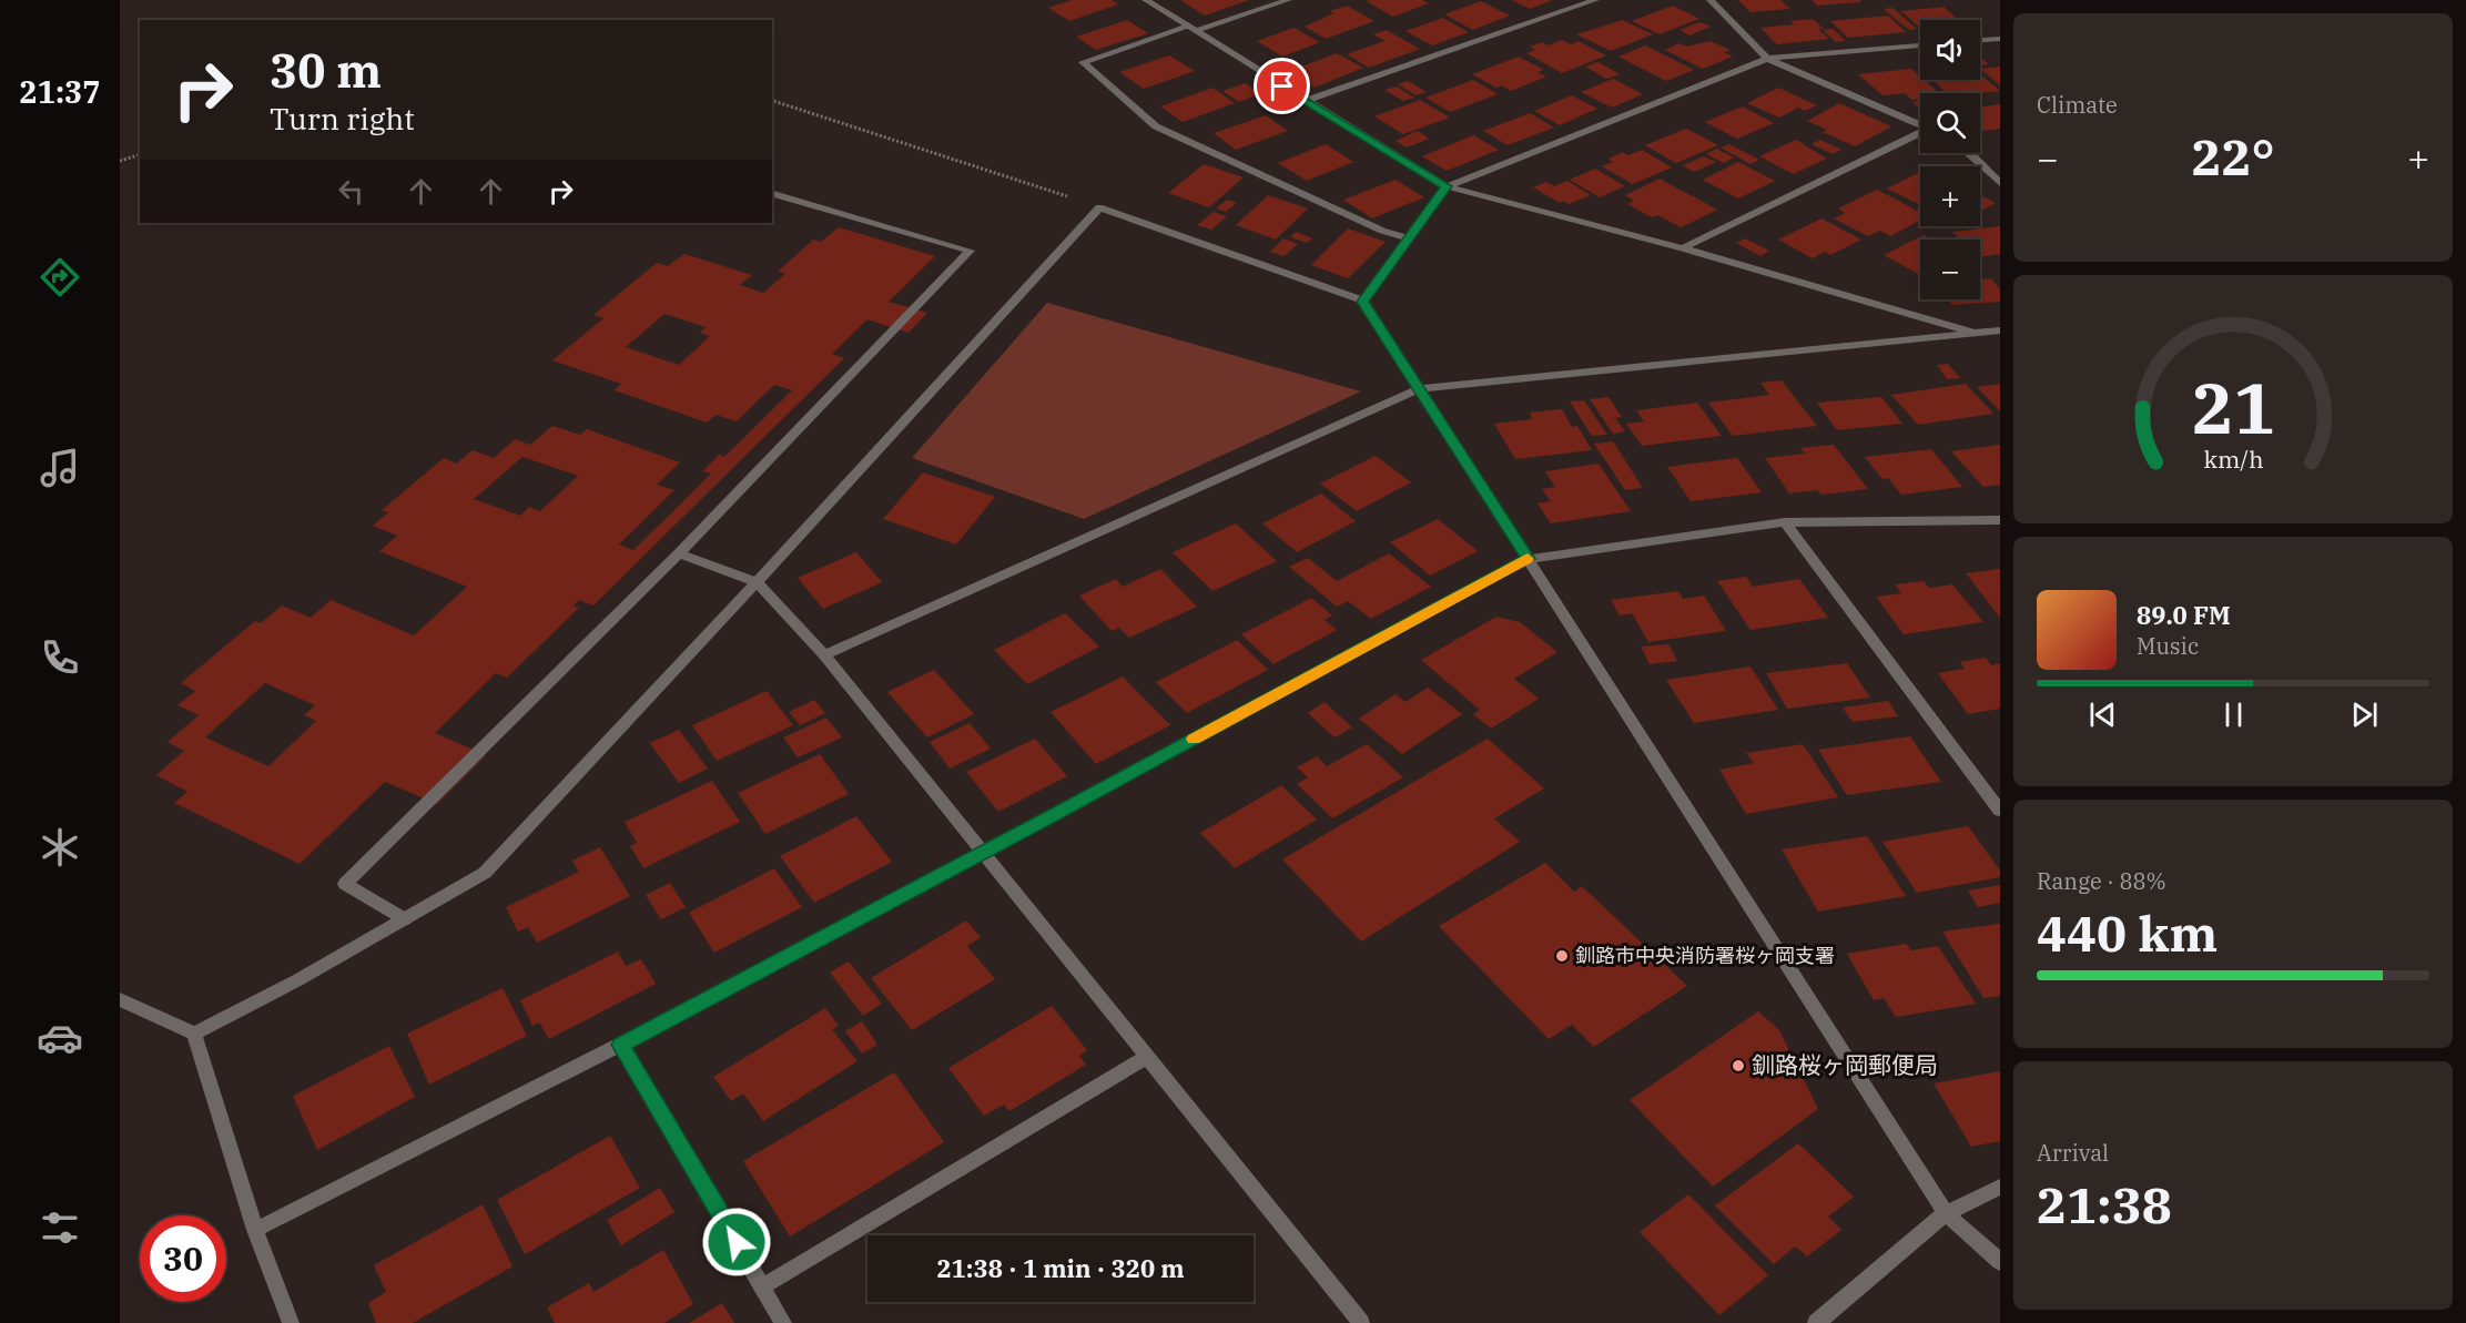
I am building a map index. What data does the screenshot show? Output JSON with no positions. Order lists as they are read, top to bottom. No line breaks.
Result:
{"places":["釧路市中央消防署桜ヶ岡支署","釧路桜ヶ岡郵便局"],"page":{"tabs":"21:37","tile":["Climate",["Range · 88%","440 km"],["Arrival","21:38"]],"map_buttons":["+","−"],"turn":["30 m","Turn right"],"heat":["−","22°","+"],"song":["89.0 FM","Music"],"limit":"30","trip":"21:38 · 1 min · 320 m","gauge":["21","km/h"]}}
